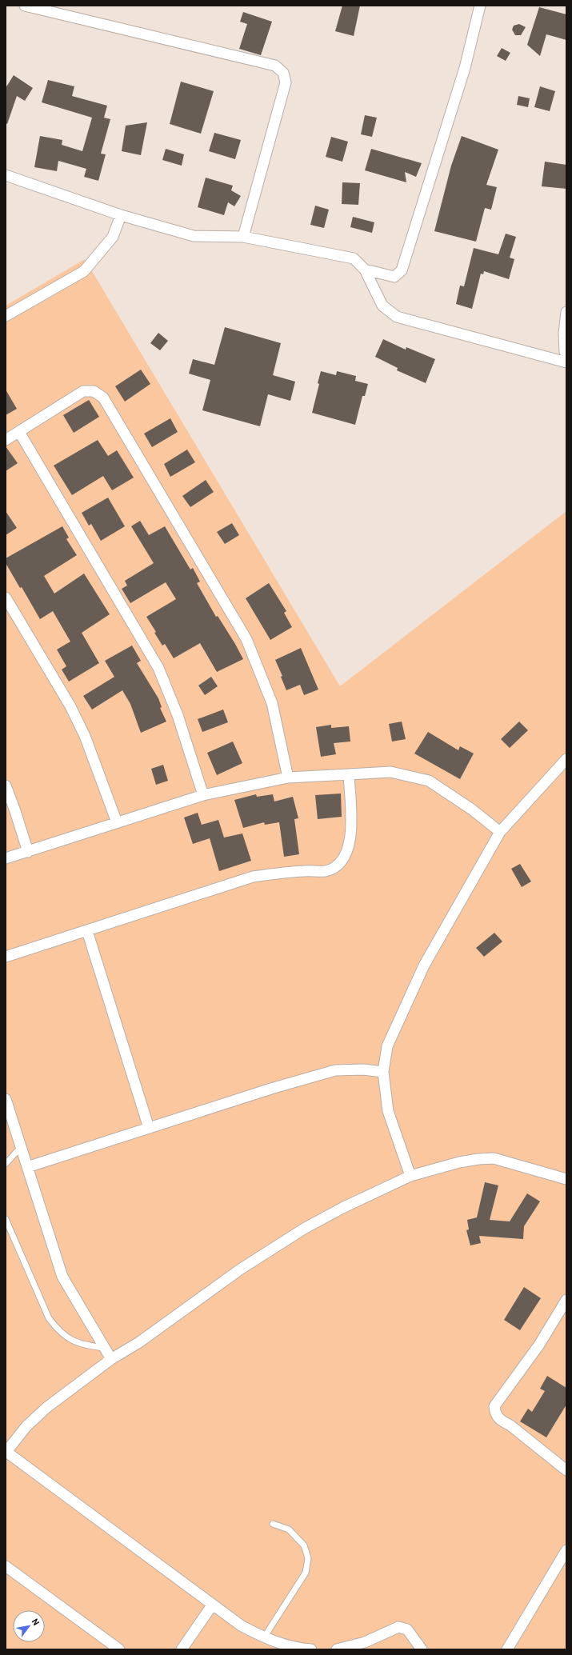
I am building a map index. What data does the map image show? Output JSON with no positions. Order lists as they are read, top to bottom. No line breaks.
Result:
{"north":"top right"}
